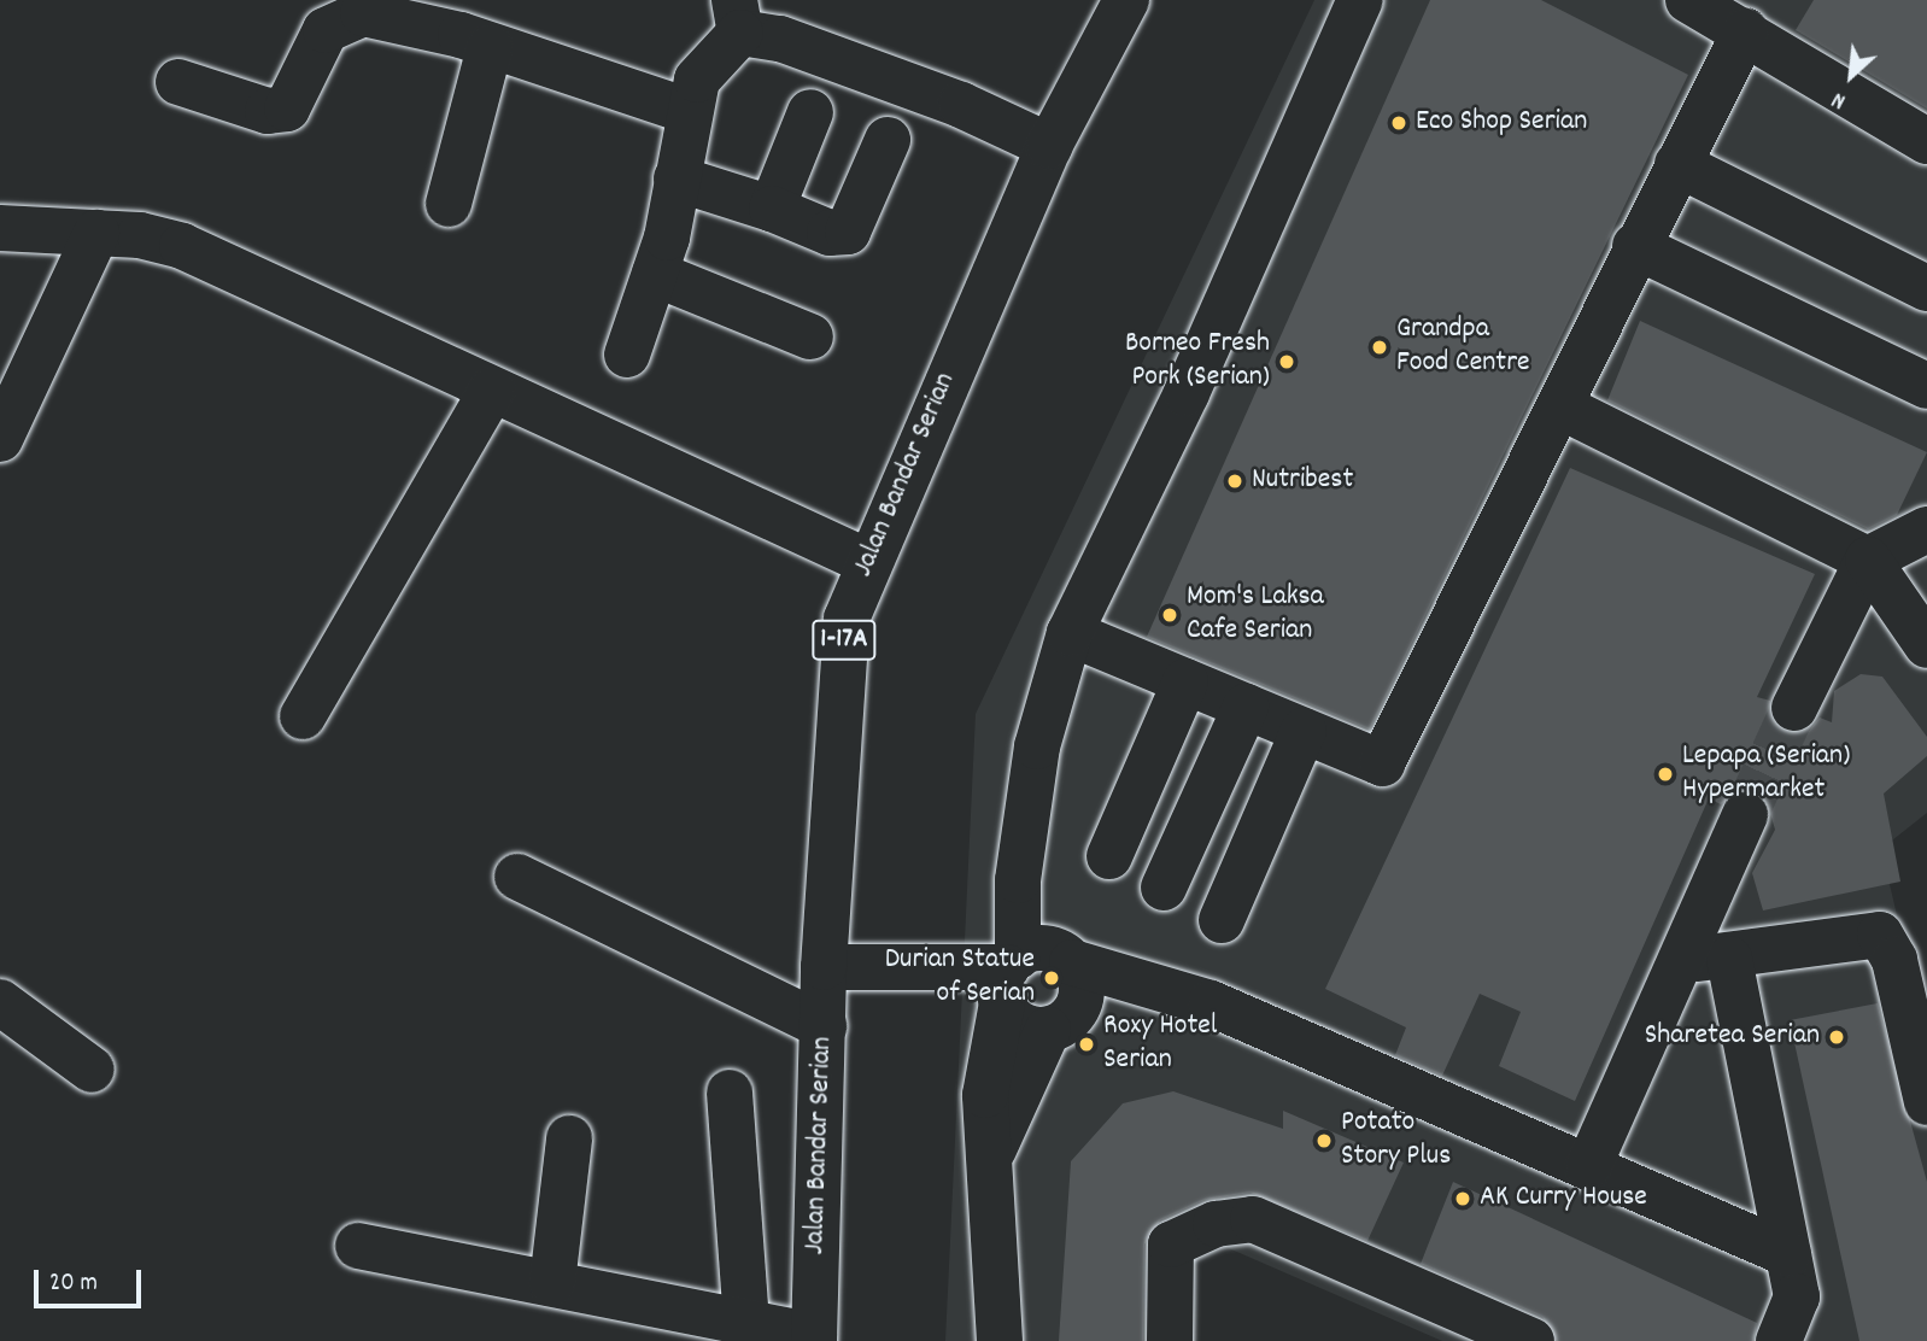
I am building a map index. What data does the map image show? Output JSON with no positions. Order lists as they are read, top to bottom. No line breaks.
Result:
{"streets":{"main road":["Jalan Bandar Serian","1-17A"]},"places":["Eco Shop Serian","Grandpa Food Centre","Borneo Fresh Pork (Serian)","Nutribest","Mom's Laksa Cafe Serian","Lepapa (Serian) Hypermarket","Durian Statue of Serian","Sharetea Serian","Roxy Hotel Serian","Potato Story Plus","AK Curry House"],"scale_bar":"20 m","north":"bottom left"}
